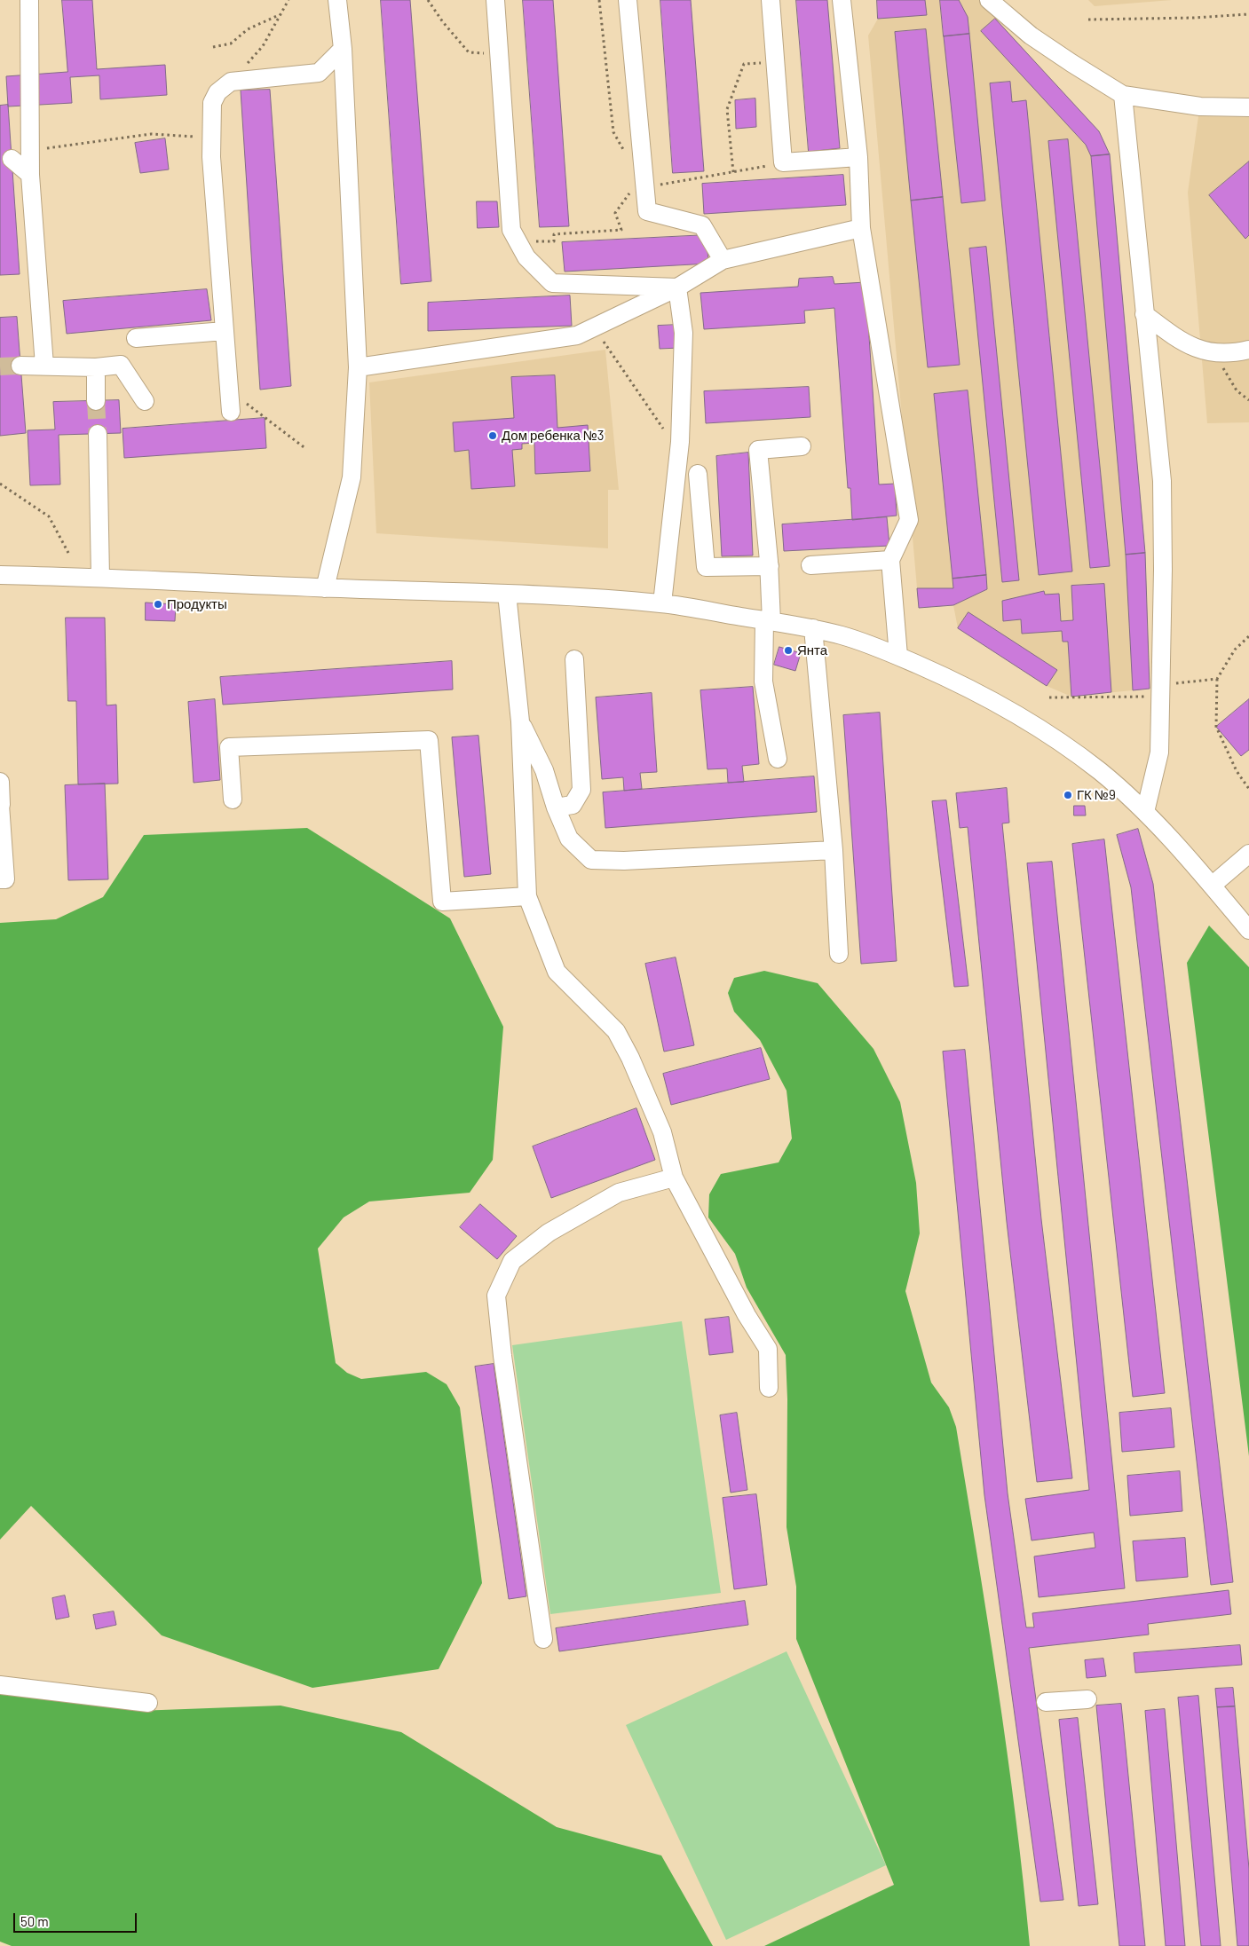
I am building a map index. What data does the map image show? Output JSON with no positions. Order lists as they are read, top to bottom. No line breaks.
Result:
{"places":["Дом ребенка №3","Продукты","Янта","ГК №9"],"scale_bar":"50 m"}
